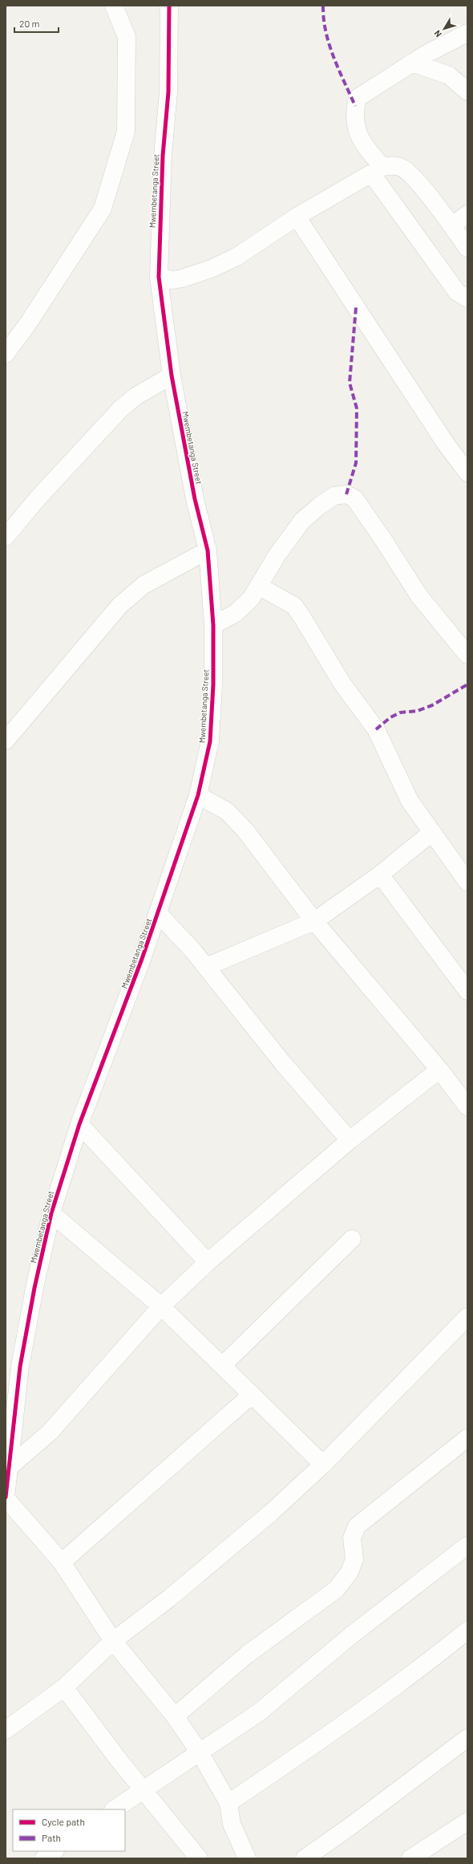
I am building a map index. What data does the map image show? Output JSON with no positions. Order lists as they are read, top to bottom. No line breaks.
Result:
{"streets":{"street":["Mwembetanga Street"]},"legend":["Cycle path","Path"],"scale_bar":"20 m","north":"bottom left"}
